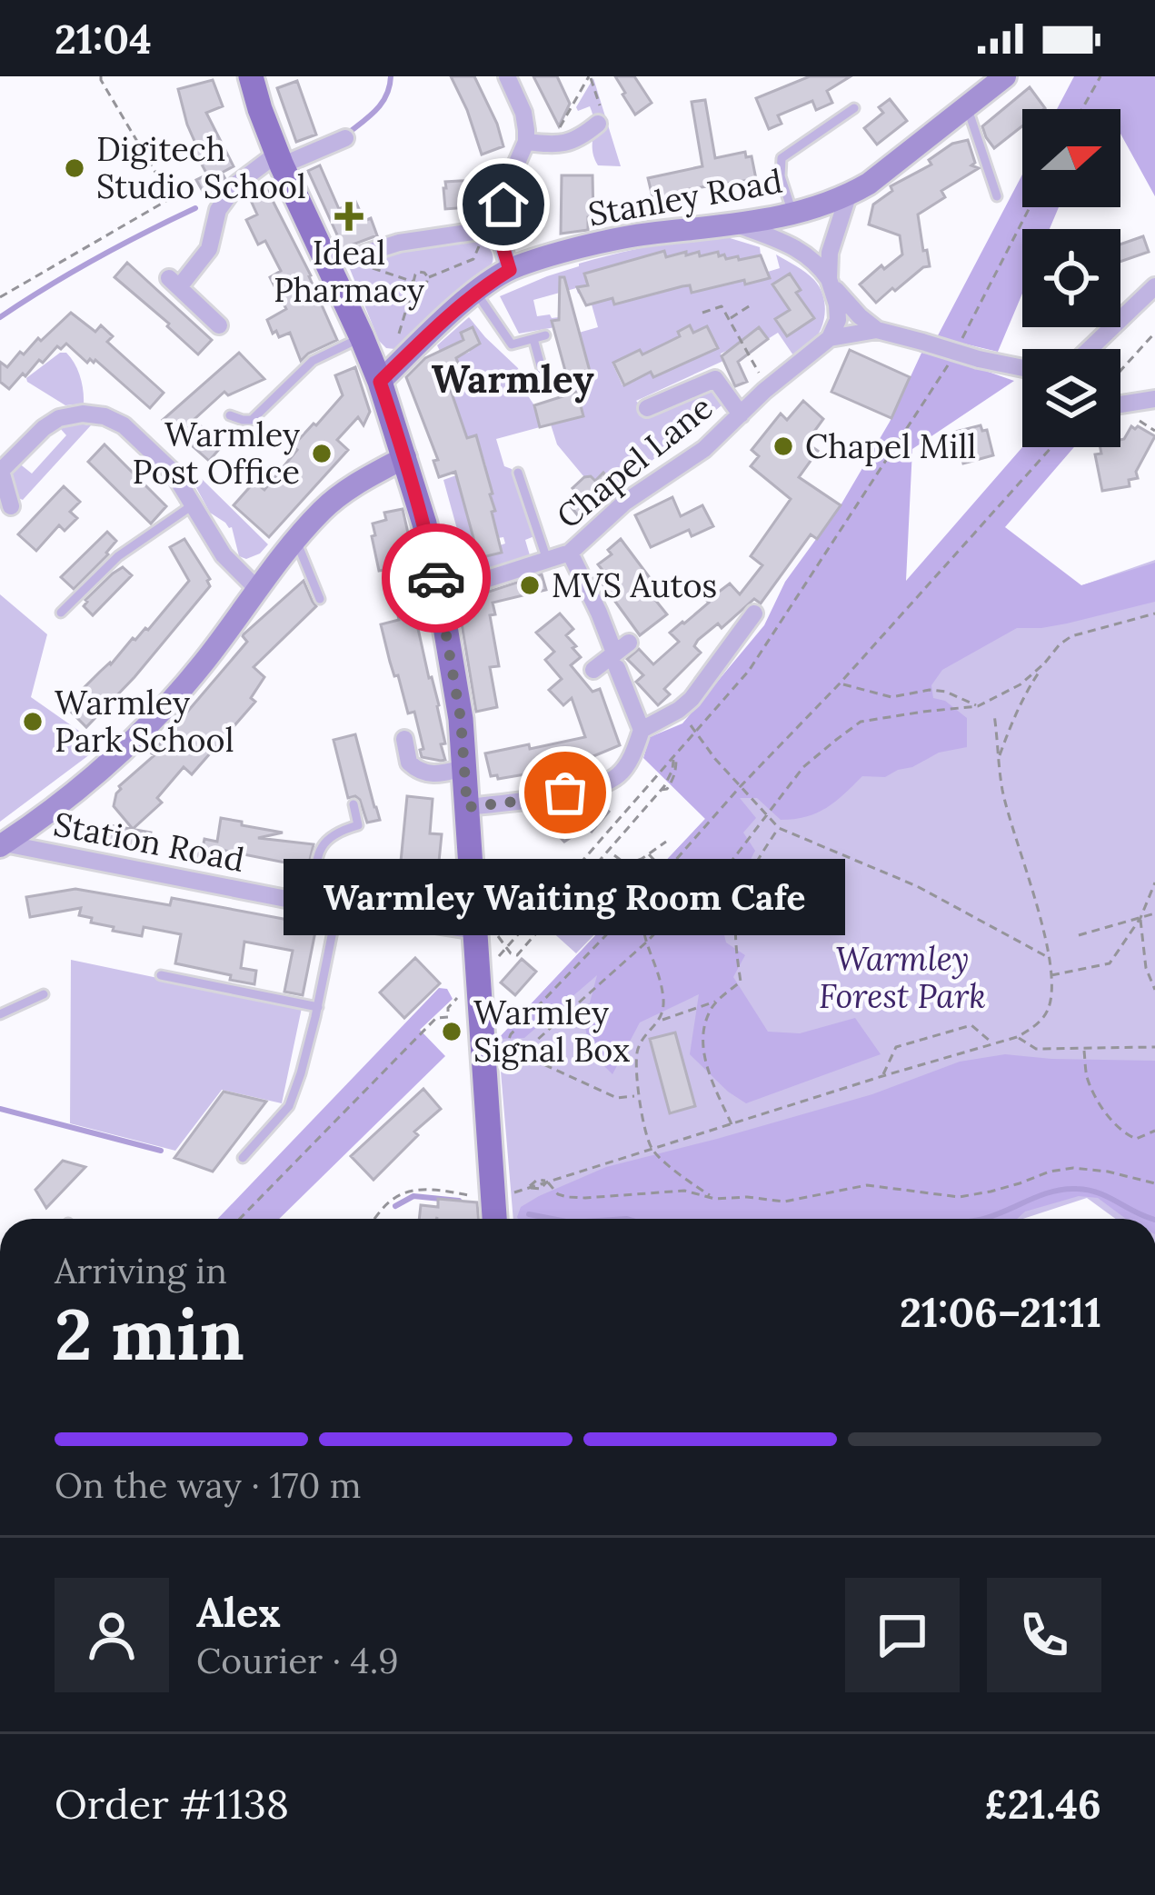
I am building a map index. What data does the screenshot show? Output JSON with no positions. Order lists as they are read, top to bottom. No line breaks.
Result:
{"streets":{"street":["Stanley Road","Chapel Lane","Station Road"]},"districts":["Warmley"],"parks":["Warmley Forest Park"],"places":{"other":["Digitech Studio School","Chapel Mill","Warmley Post Office","MVS Autos","Warmley Park School","Warmley Waiting Room Cafe","Warmley Signal Box"],"health":["Ideal Pharmacy"]},"north":"right","page":{"status":"21:04","bubble":"Warmley Waiting Room Cafe","heading":["2 min","Arriving in","21:06–21:11"],"panel":["Alex","Courier · 4.9","Order #1138","£21.46"],"bar":"On the way · 170 m"}}
